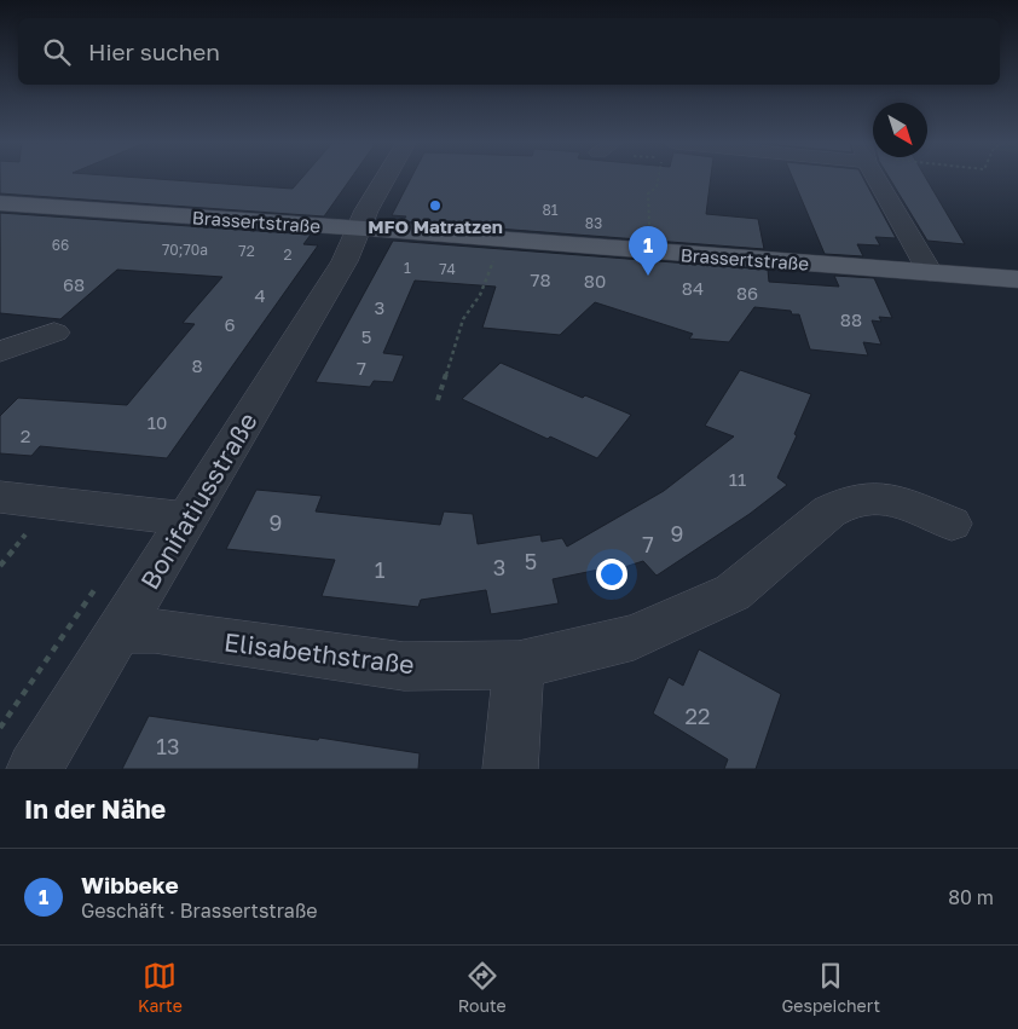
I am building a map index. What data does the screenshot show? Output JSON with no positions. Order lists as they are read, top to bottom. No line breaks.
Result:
{"streets":{"main road":["Brassertstraße"],"street":["Bonifatiusstraße","Elisabethstraße"]},"crossings":[["Brassertstraße","Bonifatiusstraße"],["Bonifatiusstraße","Elisabethstraße"]],"places":["MFO Matratzen"],"house_numbers":["81","83","66","70;70a","72","2","1","74","78","80","68","84","86","4","3","88","6","5","8","7","10","2","11","9","9","7","5","3","1","22","13"],"north":"bottom right","page":{"search":"Hier suchen","pins":"1","heading":"In der Nähe","list":[{"mark":"1","name":"Wibbeke","note":"Geschäft · Brassertstraße","value":"80 m"}],"nav":["Karte","Route","Gespeichert"]}}
